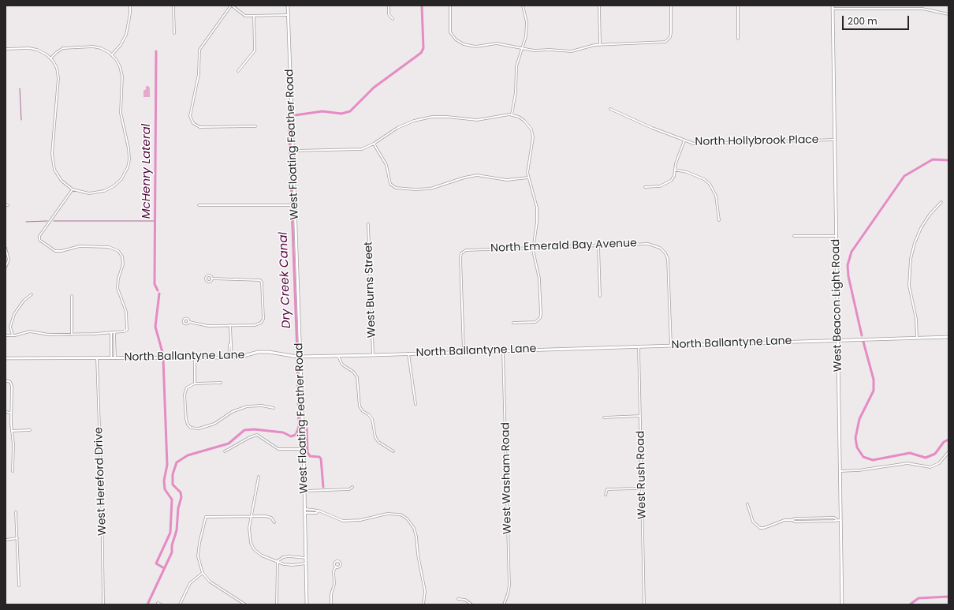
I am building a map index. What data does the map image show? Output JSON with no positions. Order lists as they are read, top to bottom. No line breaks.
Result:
{"streets":{"main road":["West Floating Feather Road","West Beacon Light Road","North Ballantyne Lane"],"street":["North Hollybrook Place","North Emerald Bay Avenue","West Burns Street","West Rush Road","West Washam Road","West Hereford Drive"]},"crossings":[["North Hollybrook Place","West Beacon Light Road"],["West Floating Feather Road","North Ballantyne Lane"],["North Emerald Bay Avenue","North Ballantyne Lane"],["West Burns Street","North Ballantyne Lane"],["West Beacon Light Road","North Ballantyne Lane"],["North Ballantyne Lane","West Rush Road"],["North Ballantyne Lane","West Washam Road"],["North Ballantyne Lane","West Hereford Drive"]],"water":["McHenry Lateral","Dry Creek Canal"],"scale_bar":"200 m"}
